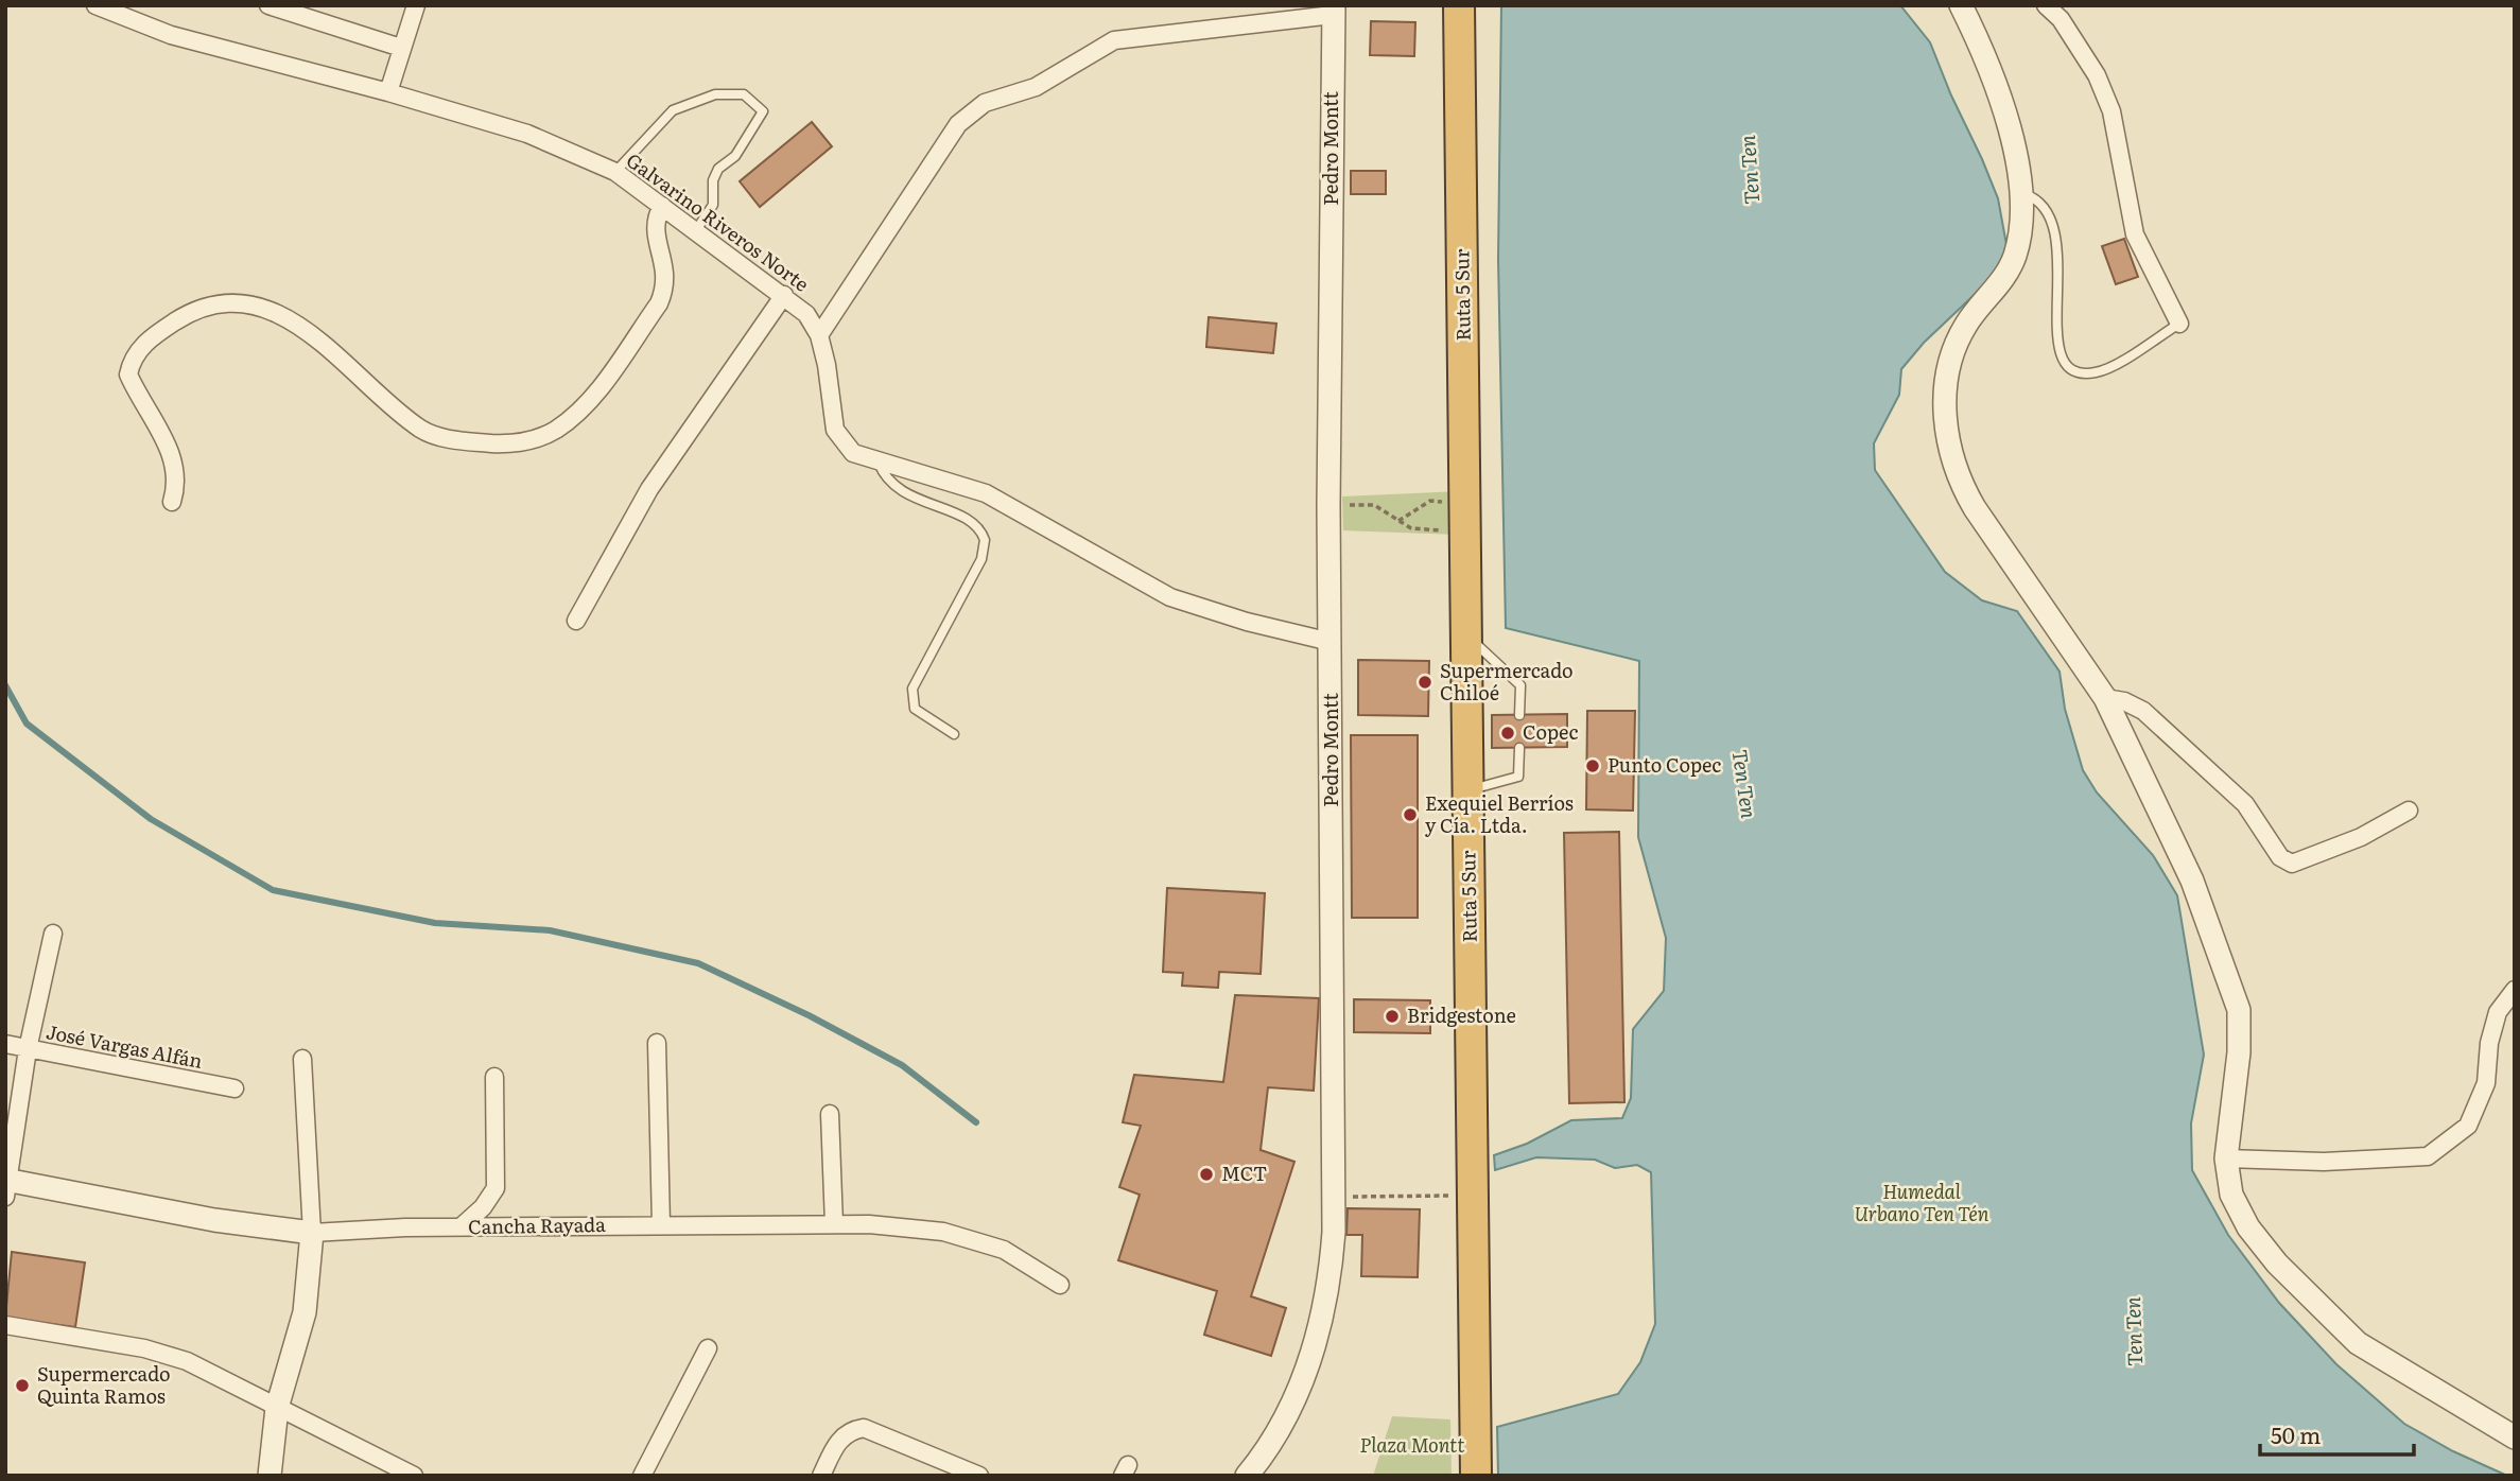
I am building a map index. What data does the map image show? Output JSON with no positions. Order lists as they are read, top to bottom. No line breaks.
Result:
{"streets":{"highway":["Ruta 5 Sur"],"street":["Pedro Montt","Galvarino Riveros Norte","José Vargas Alfán","Cancha Rayada"]},"crossings":[["Pedro Montt","Galvarino Riveros Norte"]],"water":["Ten Ten"],"parks":["Humedal Urbano Ten Tén","Plaza Montt"],"places":["Supermercado Chiloé","Copec","Punto Copec","Exequiel Berríos y Cía. Ltda.","Bridgestone","MCT","Supermercado Quinta Ramos"],"scale_bar":"50 m"}
